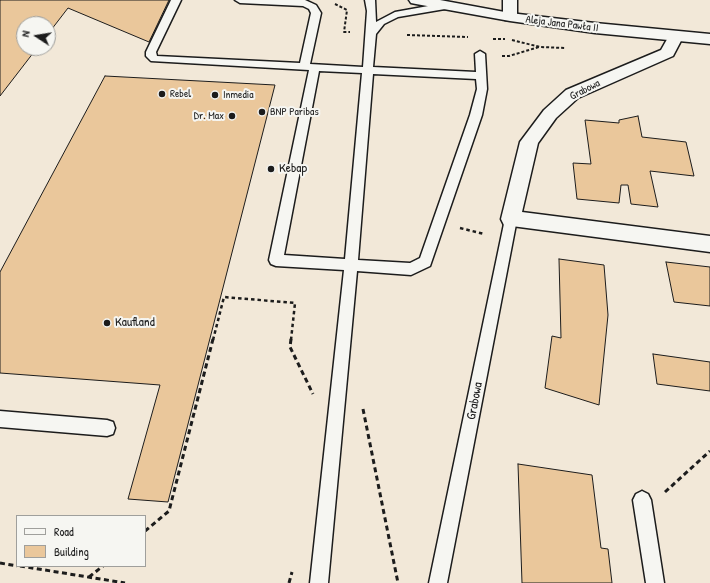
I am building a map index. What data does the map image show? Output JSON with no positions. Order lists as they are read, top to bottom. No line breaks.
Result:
{"streets":{"street":["Aleja Jana Pawła II","Grabowa"]},"crossings":[["Aleja Jana Pawła II","Grabowa"]],"places":["Rebel","Inmedia","BNP Paribas","Dr. Max","Kebap","Kaufland"],"legend":["Road","Building"],"north":"left"}
